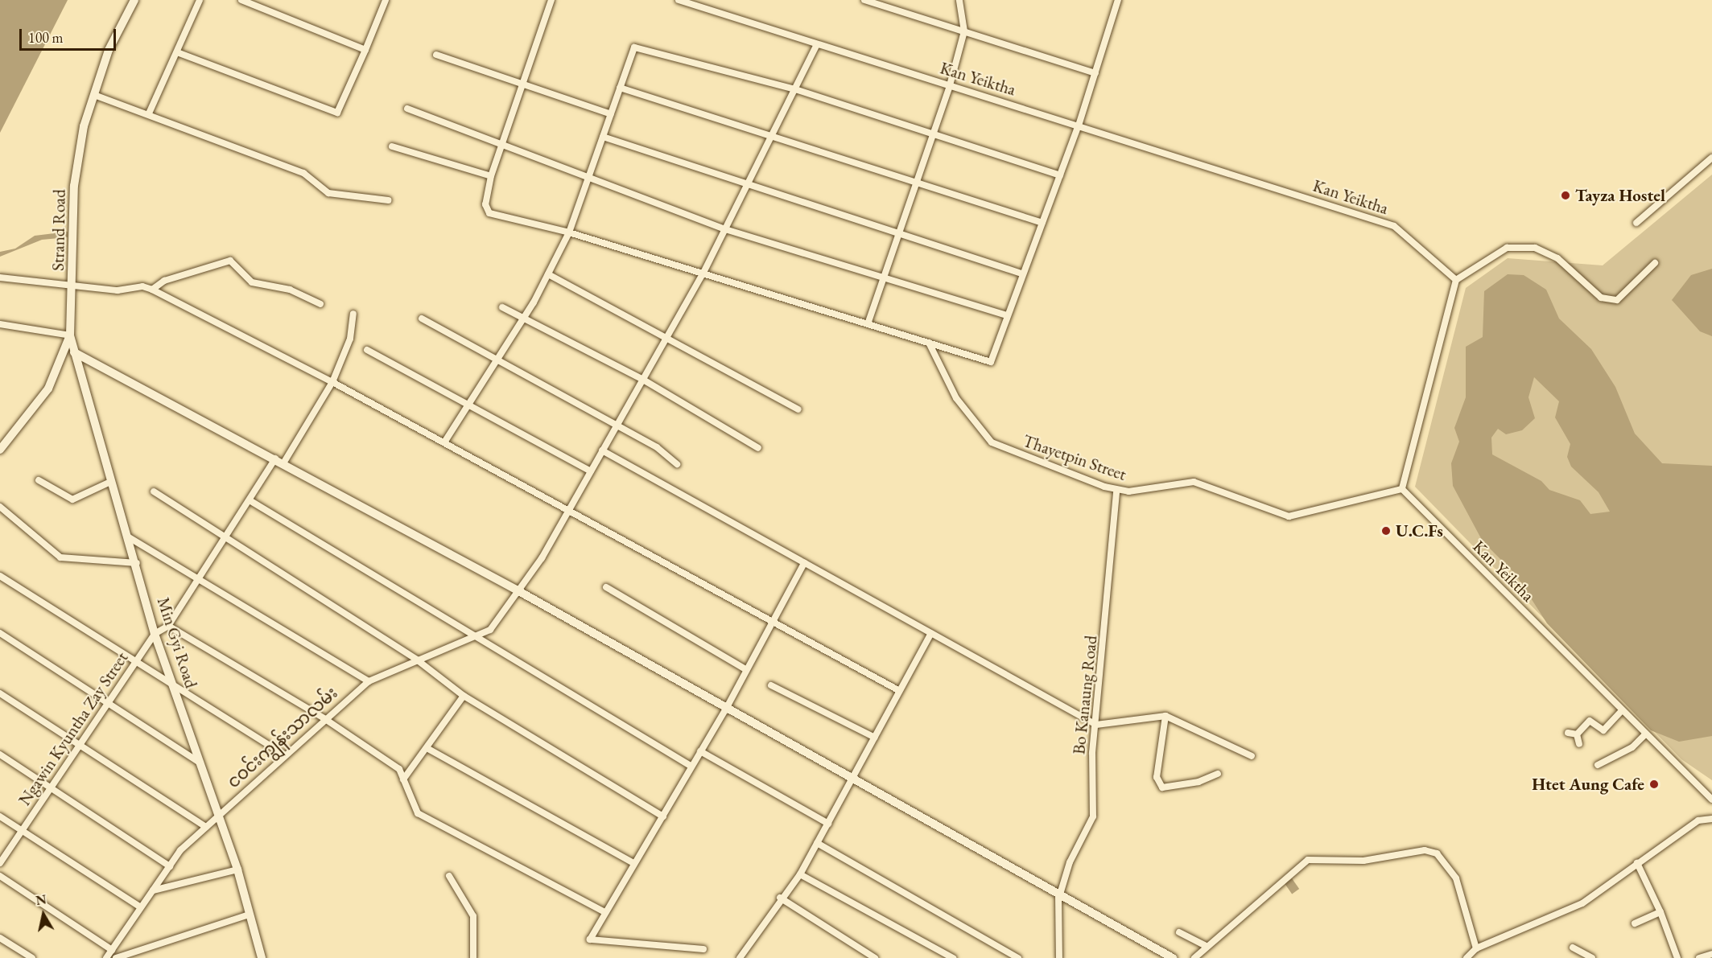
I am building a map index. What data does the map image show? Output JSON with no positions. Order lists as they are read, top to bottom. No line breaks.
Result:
{"streets":{"street":["Kan Yeiktha","Strand Road","Thayetpin Street","Min Gyi Road","Bo Kanaung Road","Ngawin Kyuntha Zay Street","ငဝင်းကျွန်းသာလမ်း"]},"crossings":[["Kan Yeiktha","Thayetpin Street"],["Kan Yeiktha","ငဝင်းကျွန်းသာလမ်း"],["Strand Road","Min Gyi Road"],["Thayetpin Street","Bo Kanaung Road"],["Min Gyi Road","Ngawin Kyuntha Zay Street"],["Min Gyi Road","ငဝင်းကျွန်းသာလမ်း"]],"places":["Tayza Hostel","U.C.Fs","Htet Aung Cafe"],"scale_bar":"100 m","north":"top"}
